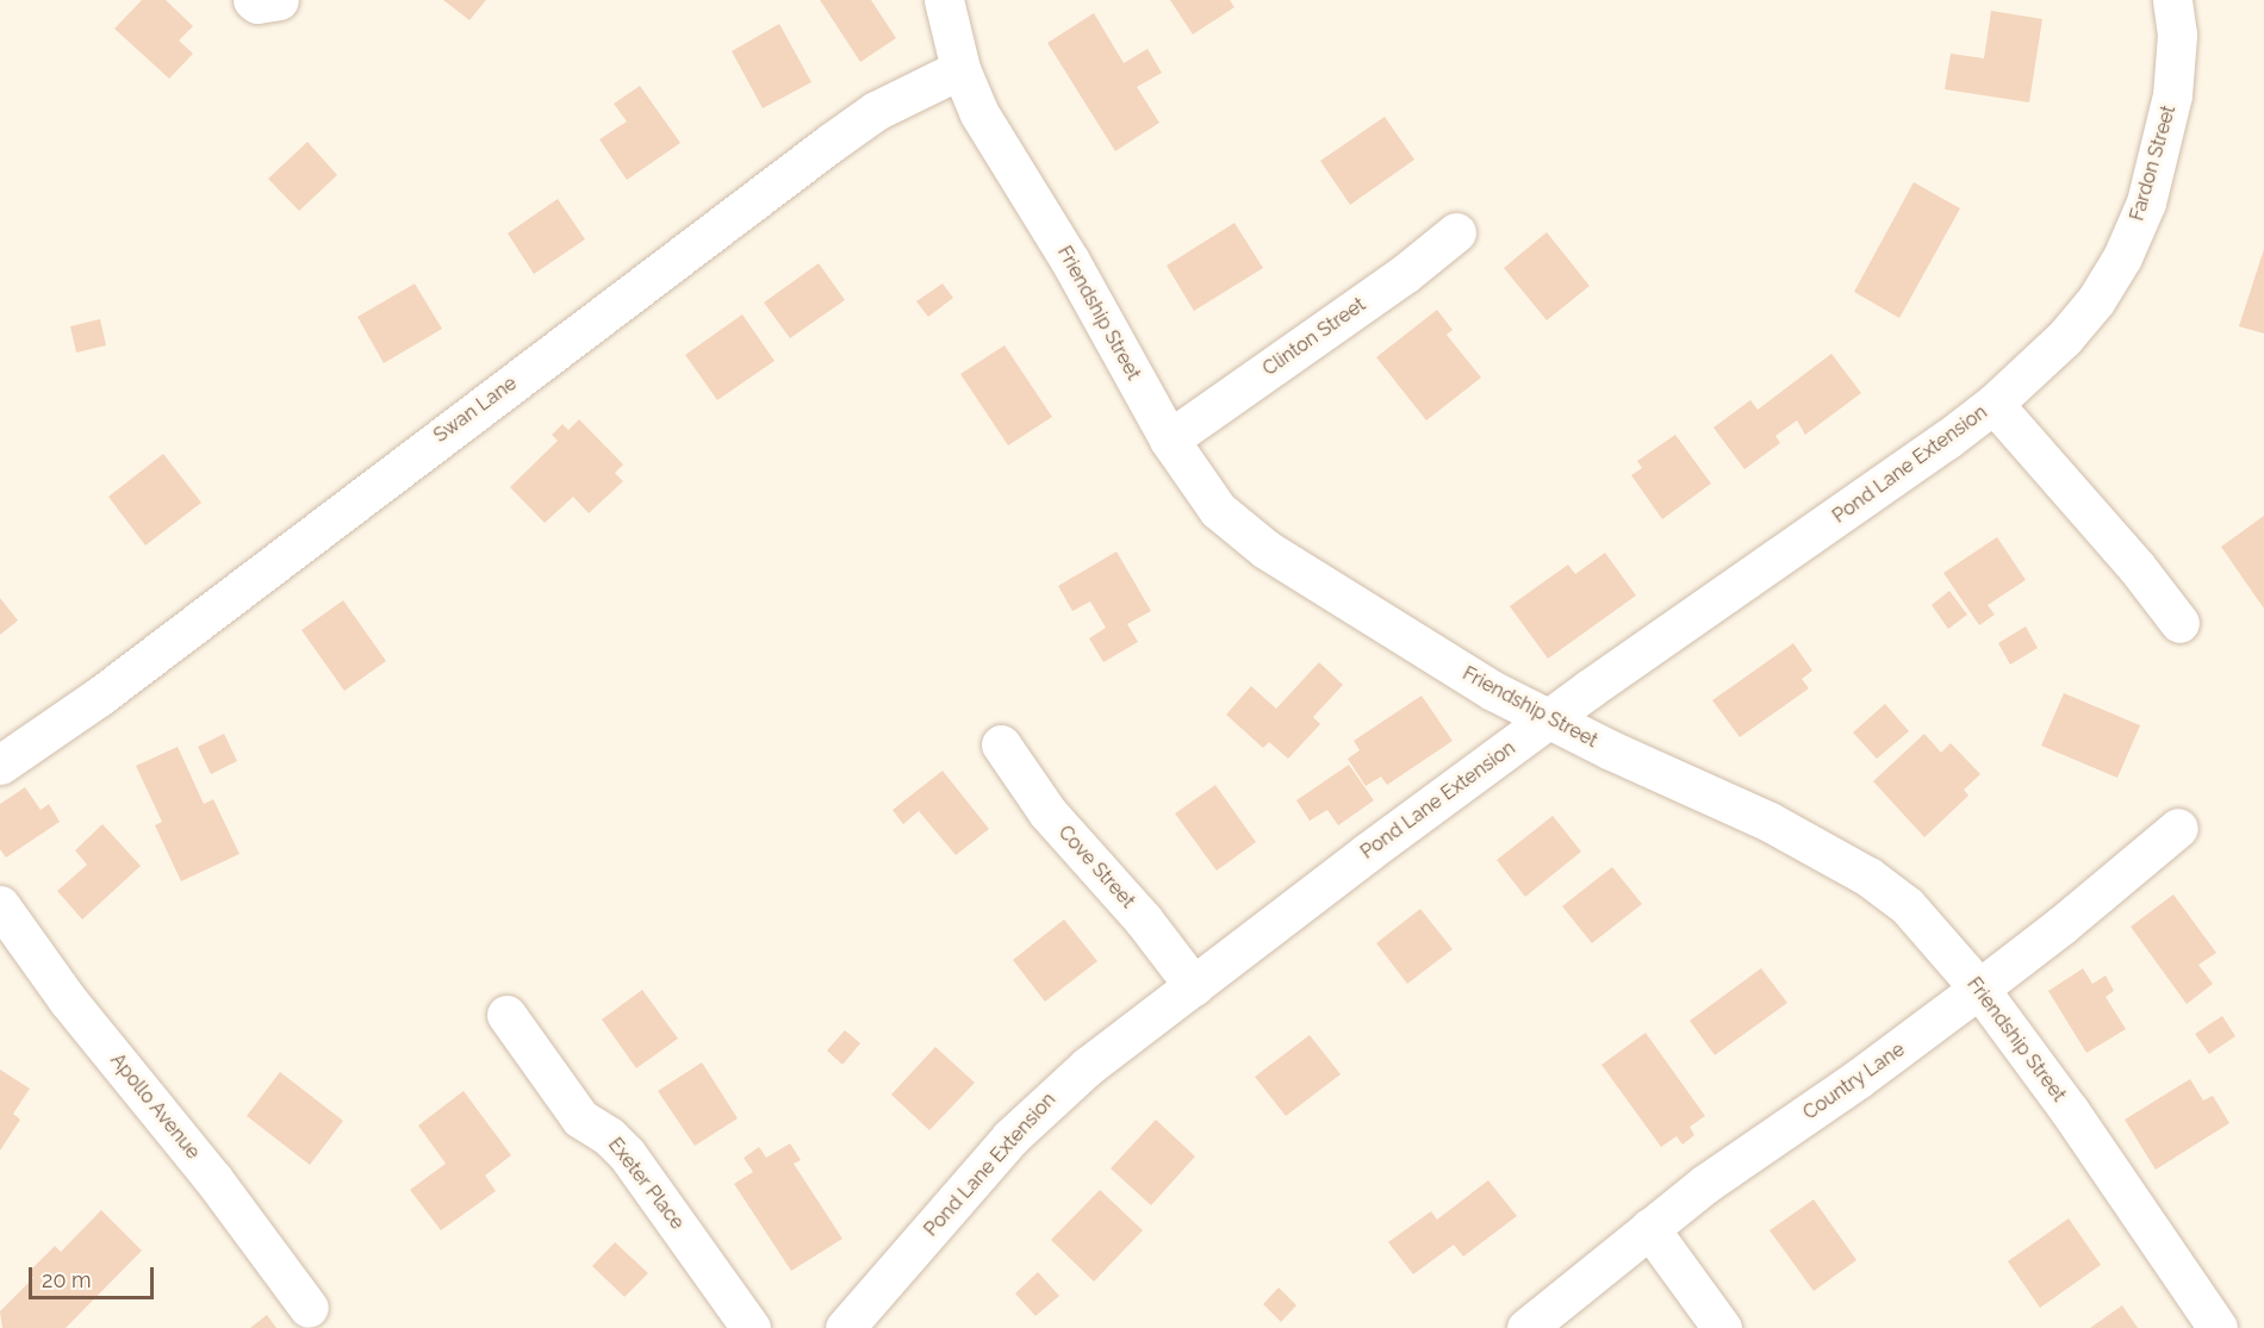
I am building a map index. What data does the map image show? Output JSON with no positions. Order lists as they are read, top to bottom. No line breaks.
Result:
{"streets":{"street":["Fardon Street","Friendship Street","Clinton Street","Swan Lane","Pond Lane Extension","Cove Street","Country Lane","Apollo Avenue","Exeter Place"]},"crossings":[["Fardon Street","Pond Lane Extension"],["Friendship Street","Clinton Street"],["Friendship Street","Swan Lane"],["Friendship Street","Pond Lane Extension"],["Friendship Street","Country Lane"],["Pond Lane Extension","Cove Street"]],"scale_bar":"20 m"}
